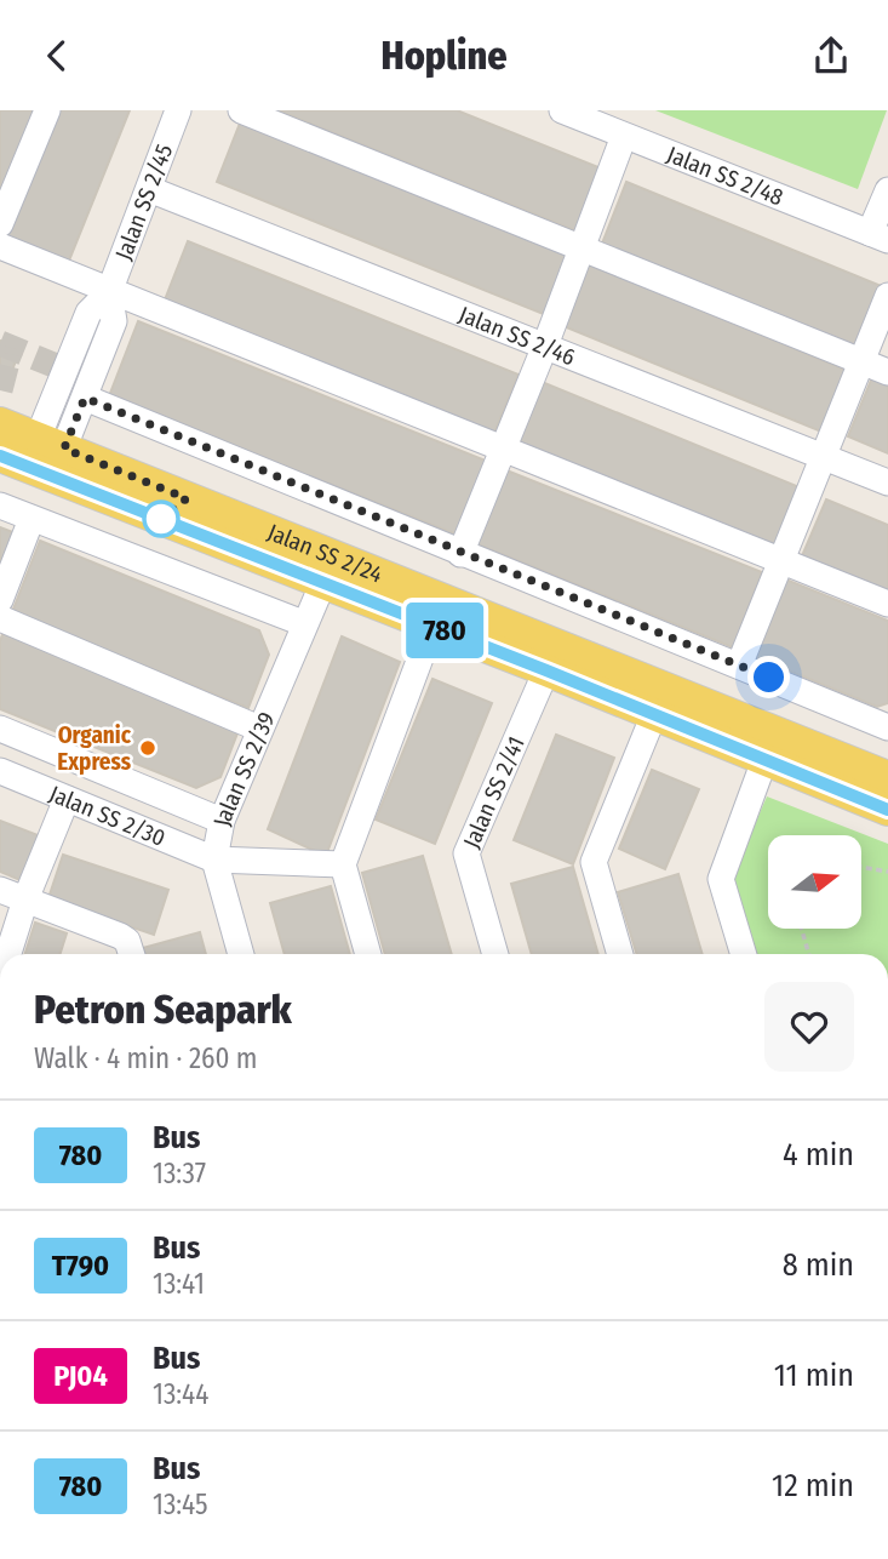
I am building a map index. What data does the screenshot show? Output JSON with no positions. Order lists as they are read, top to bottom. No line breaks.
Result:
{"streets":{"main road":["Jalan SS 2/24"],"street":["Jalan SS 2/48","Jalan SS 2/45","Jalan SS 2/46","Jalan SS 2/39","Jalan SS 2/41","Jalan SS 2/30"]},"crossings":[["Jalan SS 2/45","Jalan SS 2/46"],["Jalan SS 2/45","Jalan SS 2/24"],["Jalan SS 2/24","Jalan SS 2/39"],["Jalan SS 2/24","Jalan SS 2/41"],["Jalan SS 2/39","Jalan SS 2/30"]],"places":["Organic Express"],"lines":["bus line 780"],"north":"right","page":{"header":"Hopline","on_map":"780","heading":["Petron Seapark","Walk · 4 min · 260 m"],"list":[{"mark":"780","name":"Bus","note":"13:37","value":"4 min"},{"mark":"T790","name":"Bus","note":"13:41","value":"8 min"},{"mark":"PJ04","name":"Bus","note":"13:44","value":"11 min"},{"mark":"780","name":"Bus","note":"13:45","value":"12 min"}]}}
